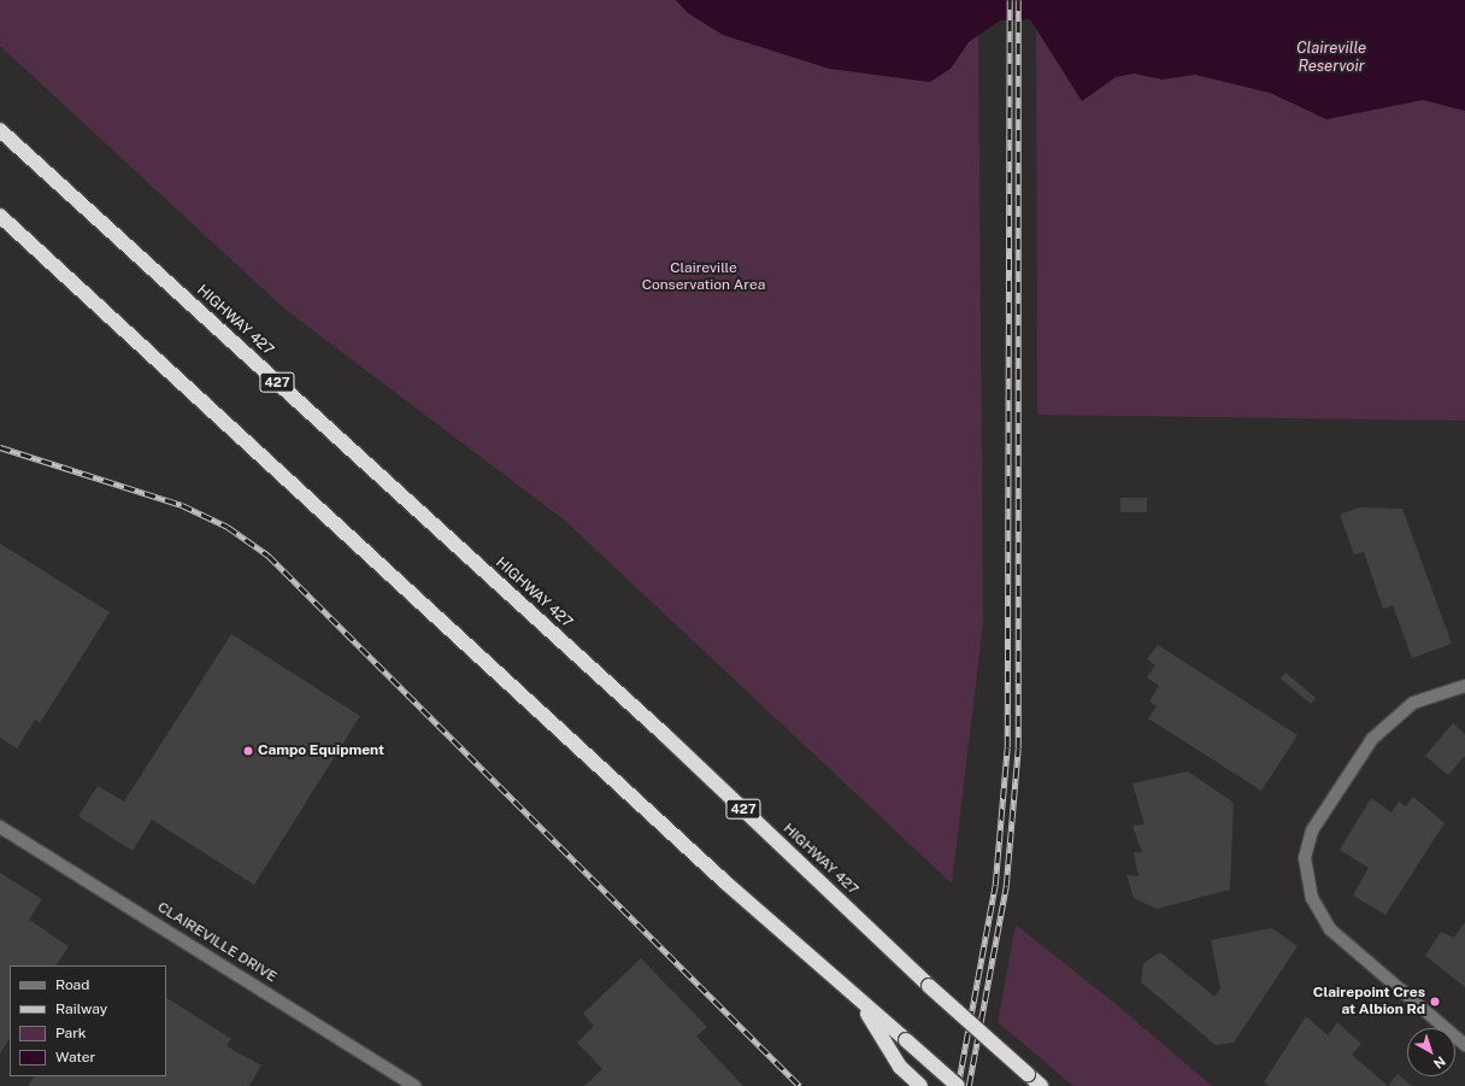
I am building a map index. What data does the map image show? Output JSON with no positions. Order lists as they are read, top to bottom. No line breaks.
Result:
{"streets":{"highway":["HIGHWAY 427","427"],"street":["CLAIREVILLE DRIVE"]},"water":["Claireville Reservoir"],"parks":["Claireville Conservation Area"],"places":["Campo Equipment","Clairepoint Cres at Albion Rd"],"legend":["Road","Railway","Park","Water"],"north":"bottom right"}
